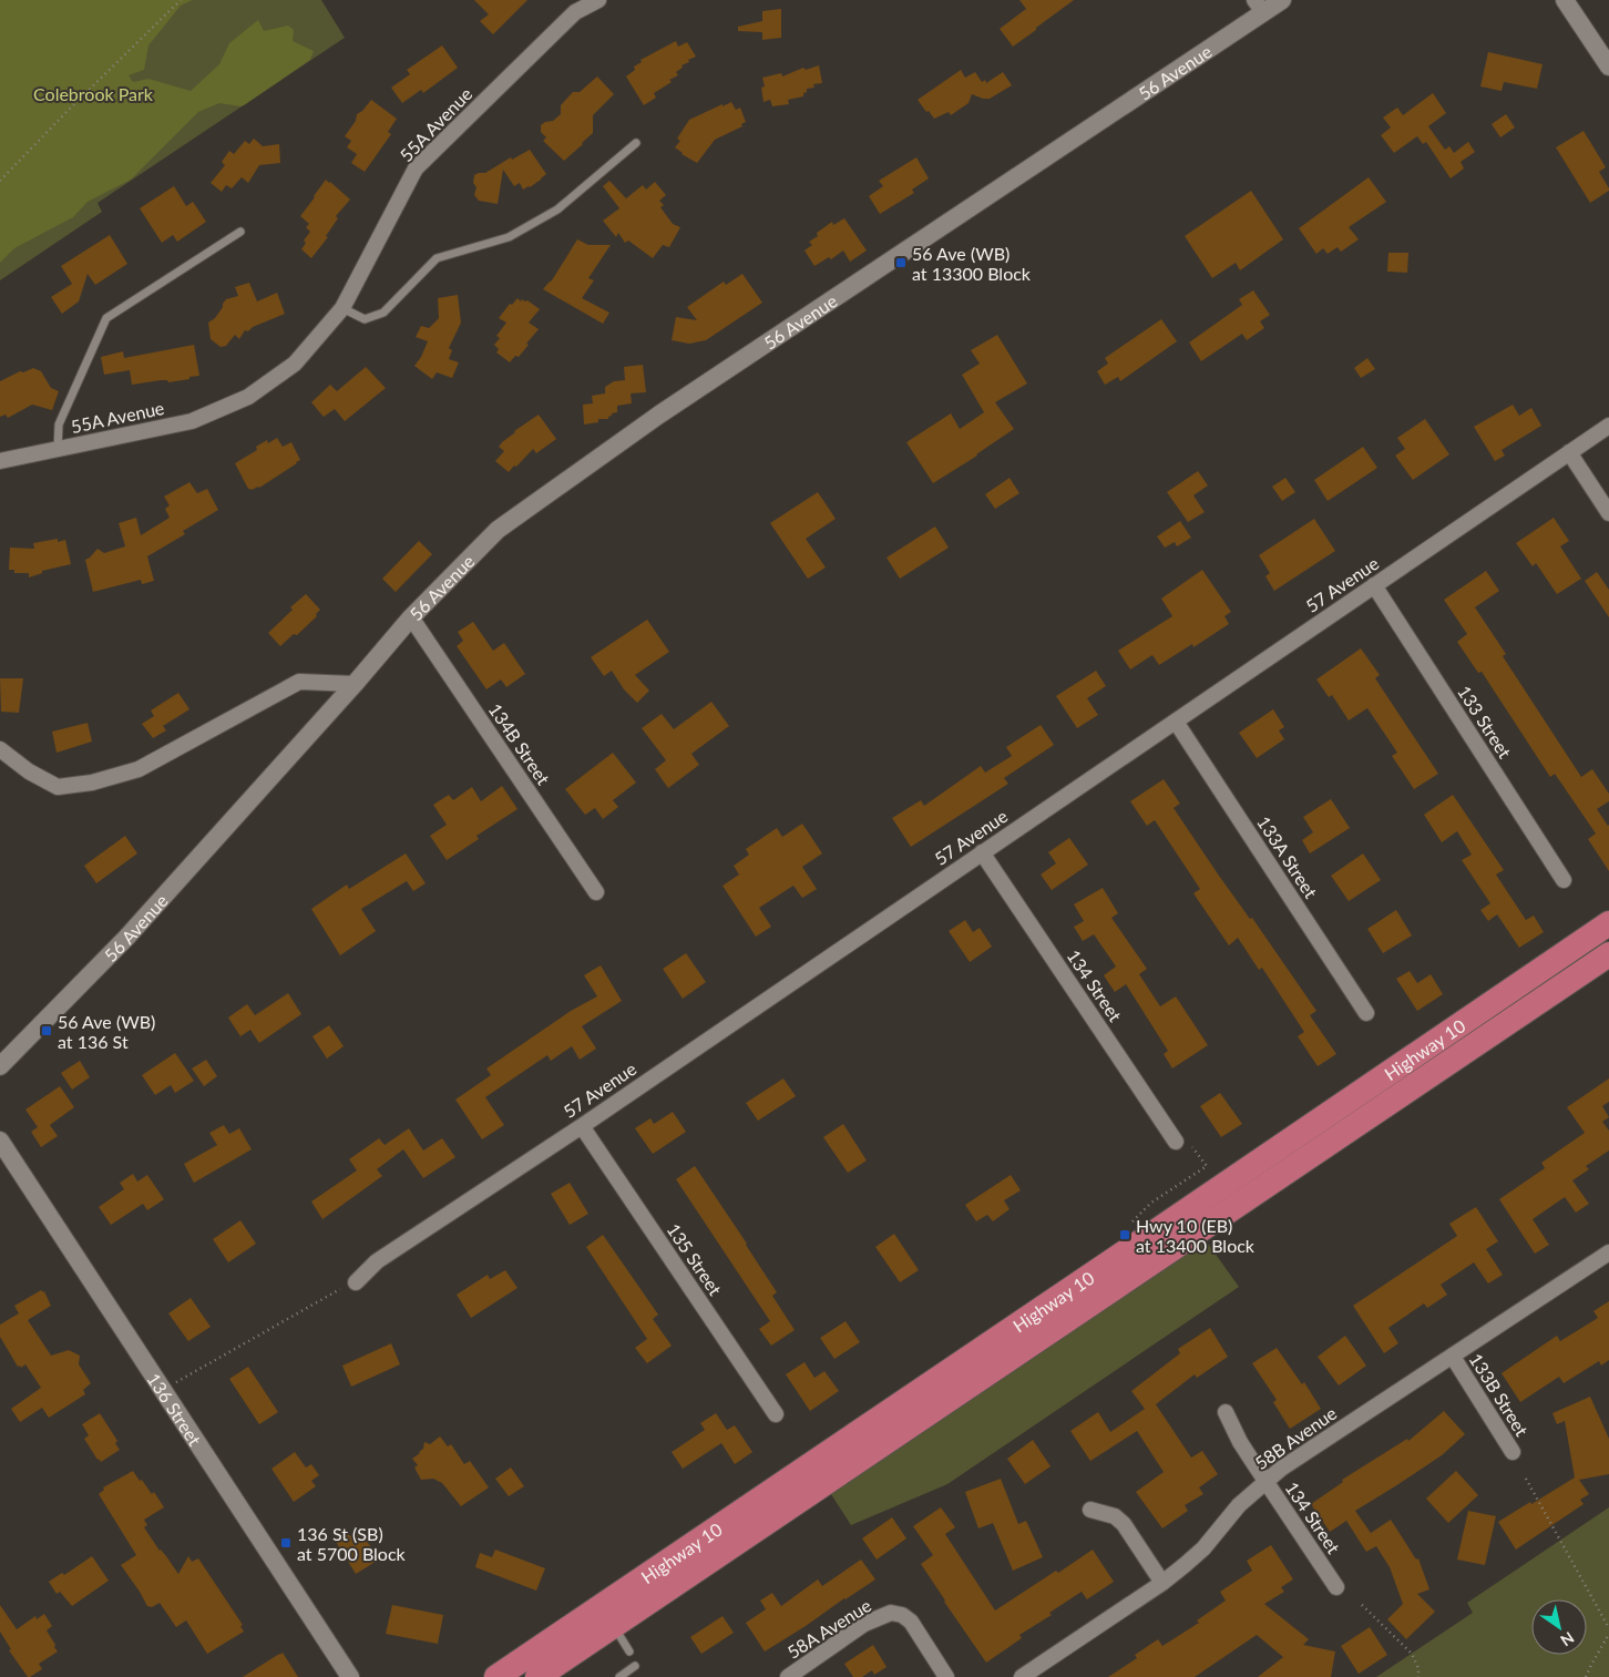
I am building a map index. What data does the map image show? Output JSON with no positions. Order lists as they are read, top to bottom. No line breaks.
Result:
{"streets":{"highway":["Highway 10"],"street":["56 Avenue","55A Avenue","57 Avenue","133 Street","134B Street","133A Street","134 Street","135 Street","133B Street","136 Street","58B Avenue","58A Avenue"]},"crossings":[["56 Avenue","134B Street"],["57 Avenue","133 Street"],["57 Avenue","133A Street"],["57 Avenue","134 Street"],["57 Avenue","135 Street"],["134 Street","58B Avenue"],["133B Street","58B Avenue"]],"parks":["Colebrook Park"],"places":{"transit":["56 Ave (WB) at 13300 Block","56 Ave (WB) at 136 St","Hwy 10 (EB) at 13400 Block","136 St (SB) at 5700 Block"]},"north":"bottom right"}
